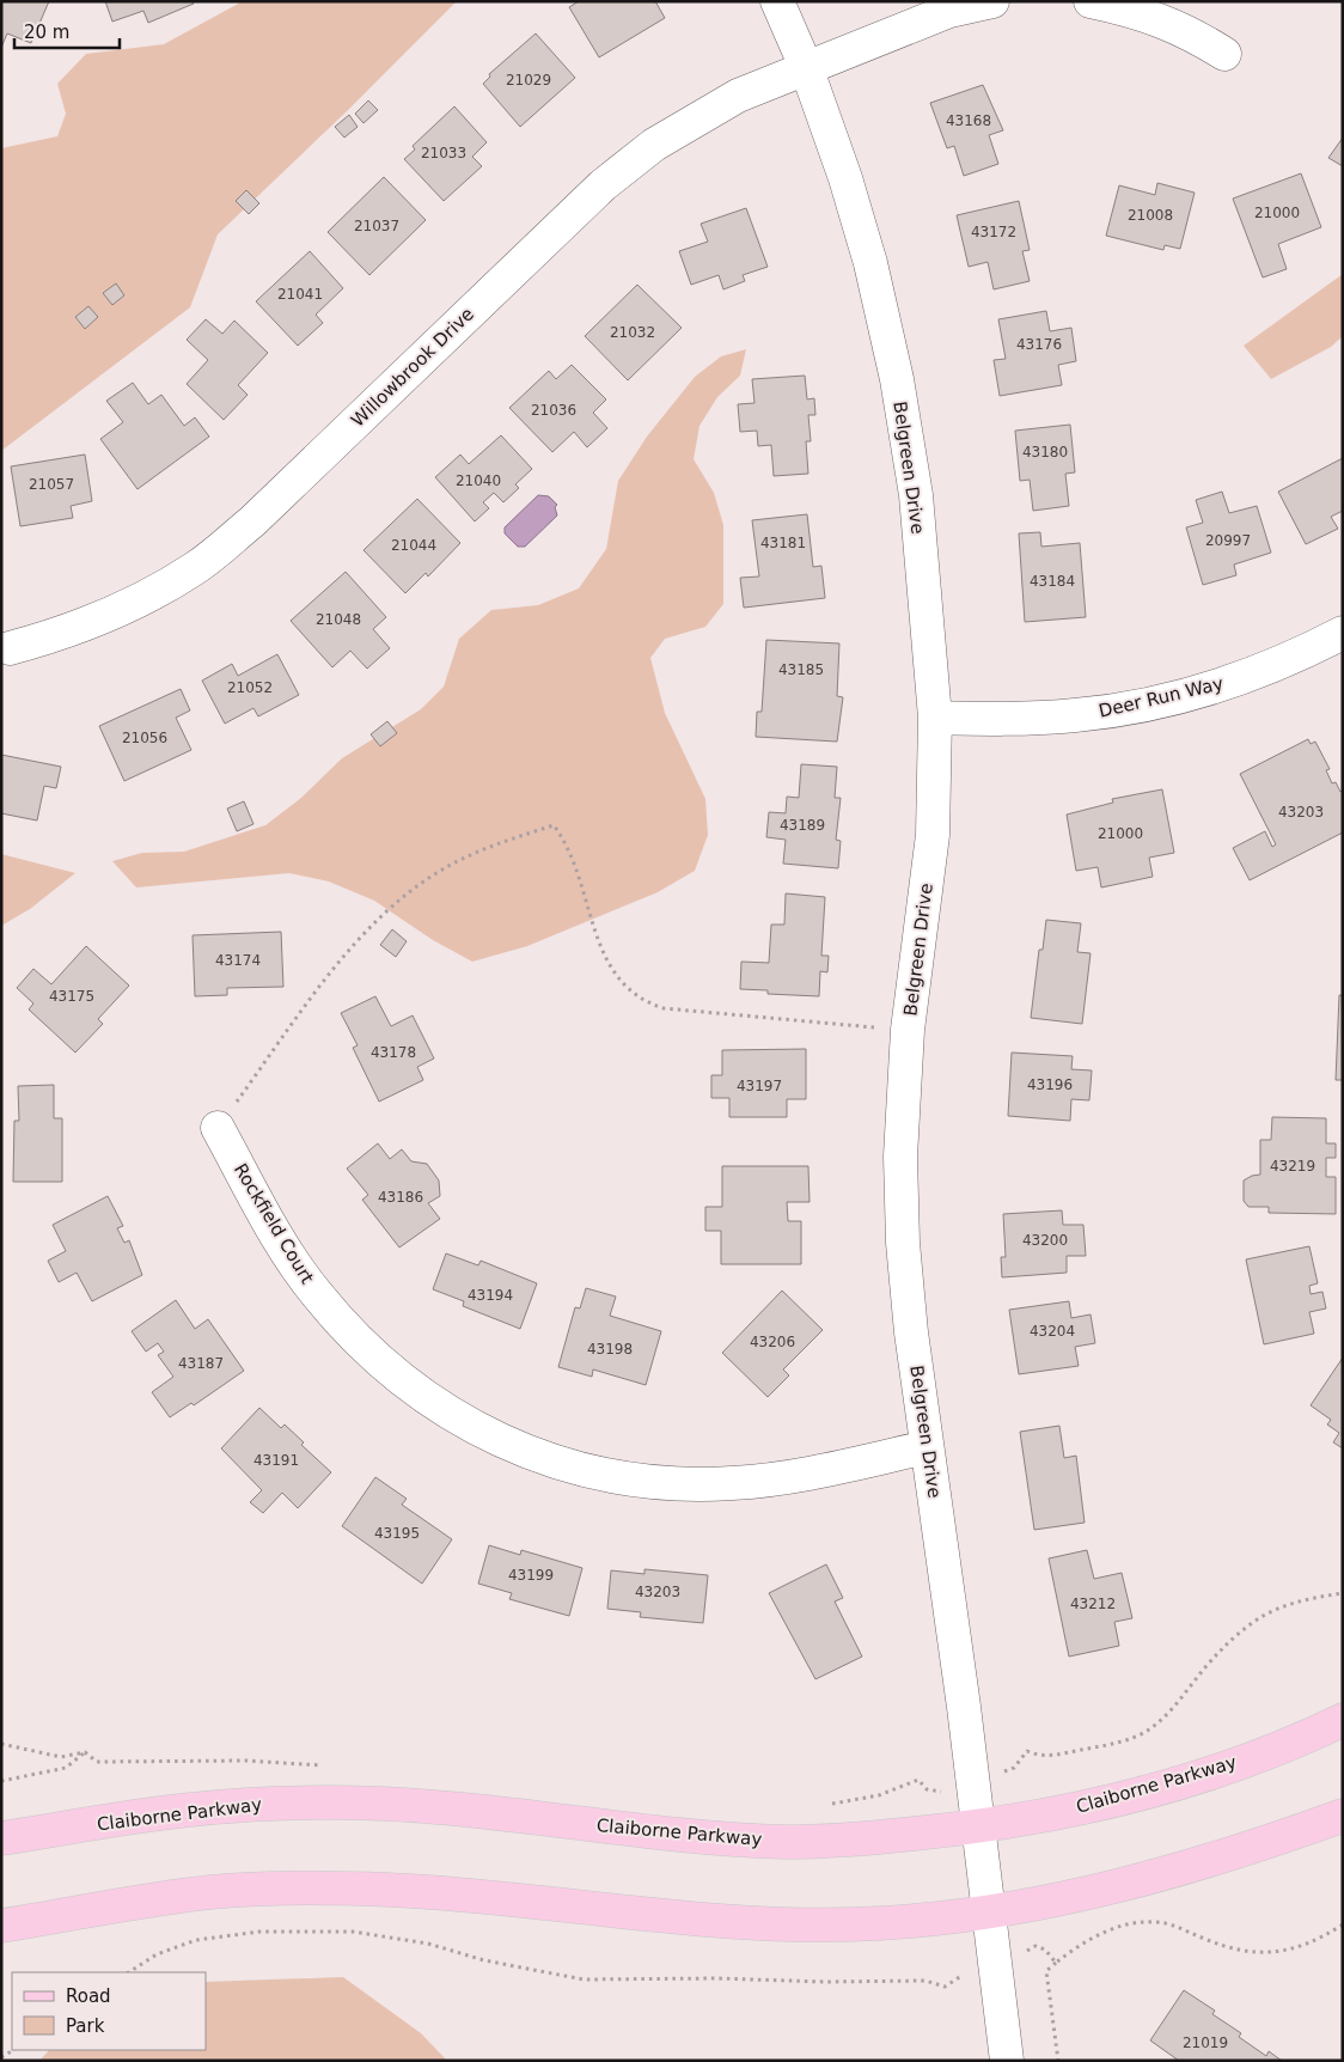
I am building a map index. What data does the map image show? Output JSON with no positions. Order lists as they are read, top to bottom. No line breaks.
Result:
{"streets":{"main road":["Claiborne Parkway"],"street":["Willowbrook Drive","Belgreen Drive","Deer Run Way","Rockfield Court"]},"crossings":[["Willowbrook Drive","Belgreen Drive"],["Belgreen Drive","Deer Run Way"],["Belgreen Drive","Rockfield Court"],["Belgreen Drive","Claiborne Parkway"]],"house_numbers":["21029","43168","21033","21000","21008","21037","43172","21041","21032","43176","21036","43180","21040","21057","20997","43181","21044","43184","21048","43185","21052","21056","43203","43189","21000","43174","43175","43178","43196","43197","43219","43186","43200","43194","43204","43206","43198","43187","43191","43195","43199","43203","43212","21019"],"legend":["Road","Park"],"scale_bar":"20 m"}
